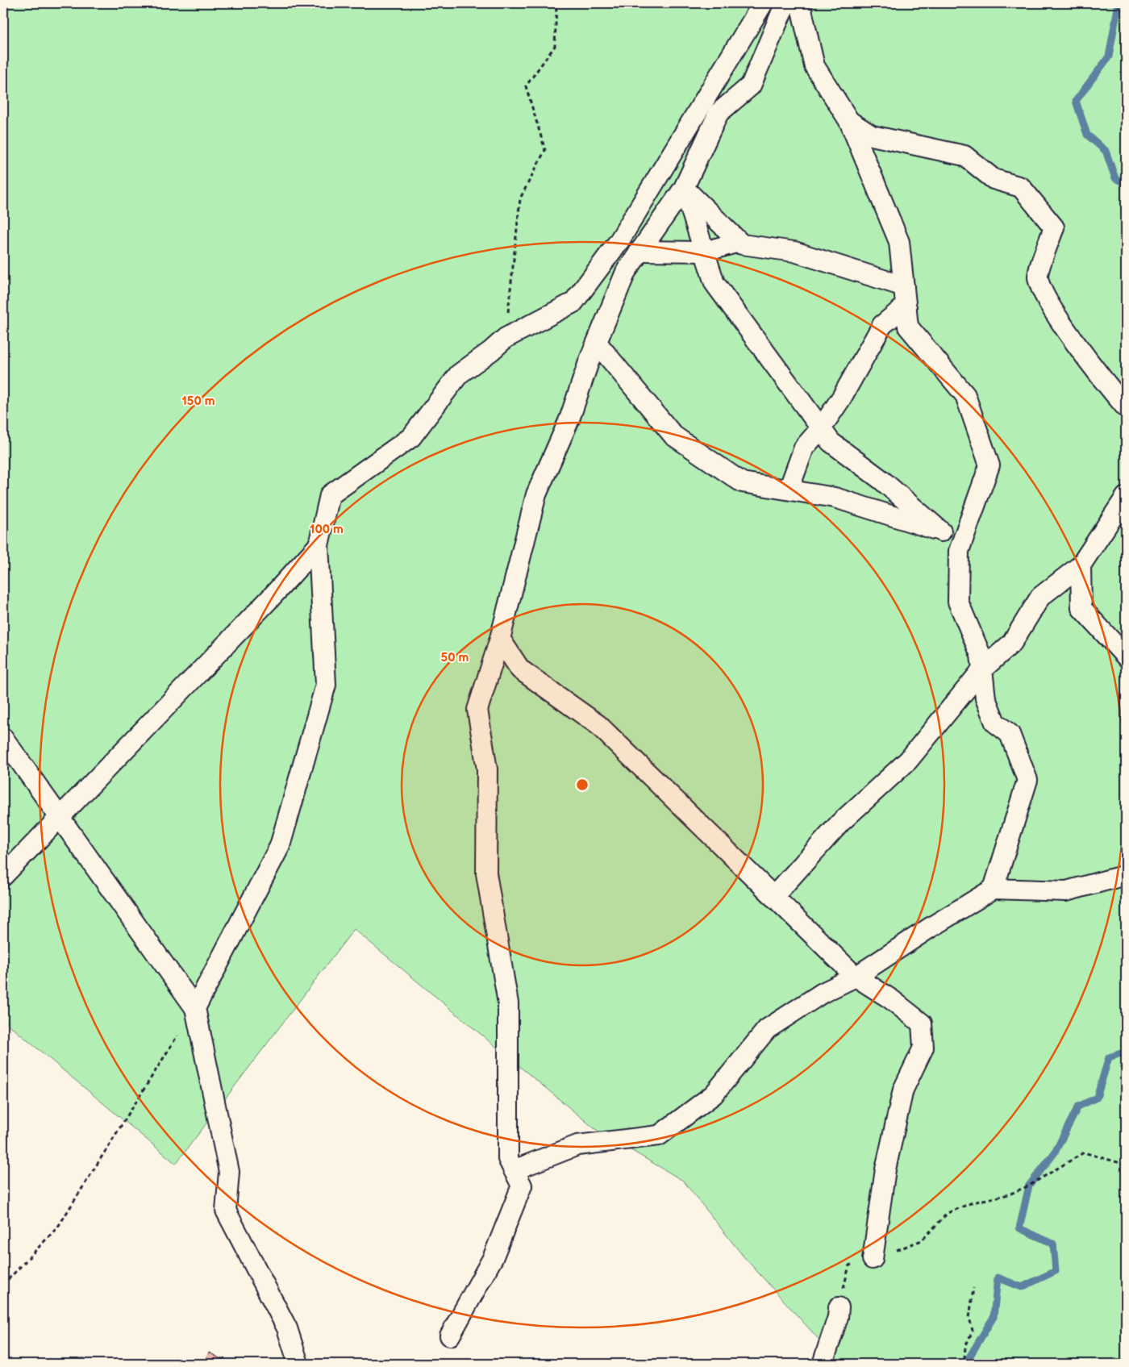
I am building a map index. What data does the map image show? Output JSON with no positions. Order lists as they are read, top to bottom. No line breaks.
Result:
{"rings":["150 m","100 m","50 m"]}
